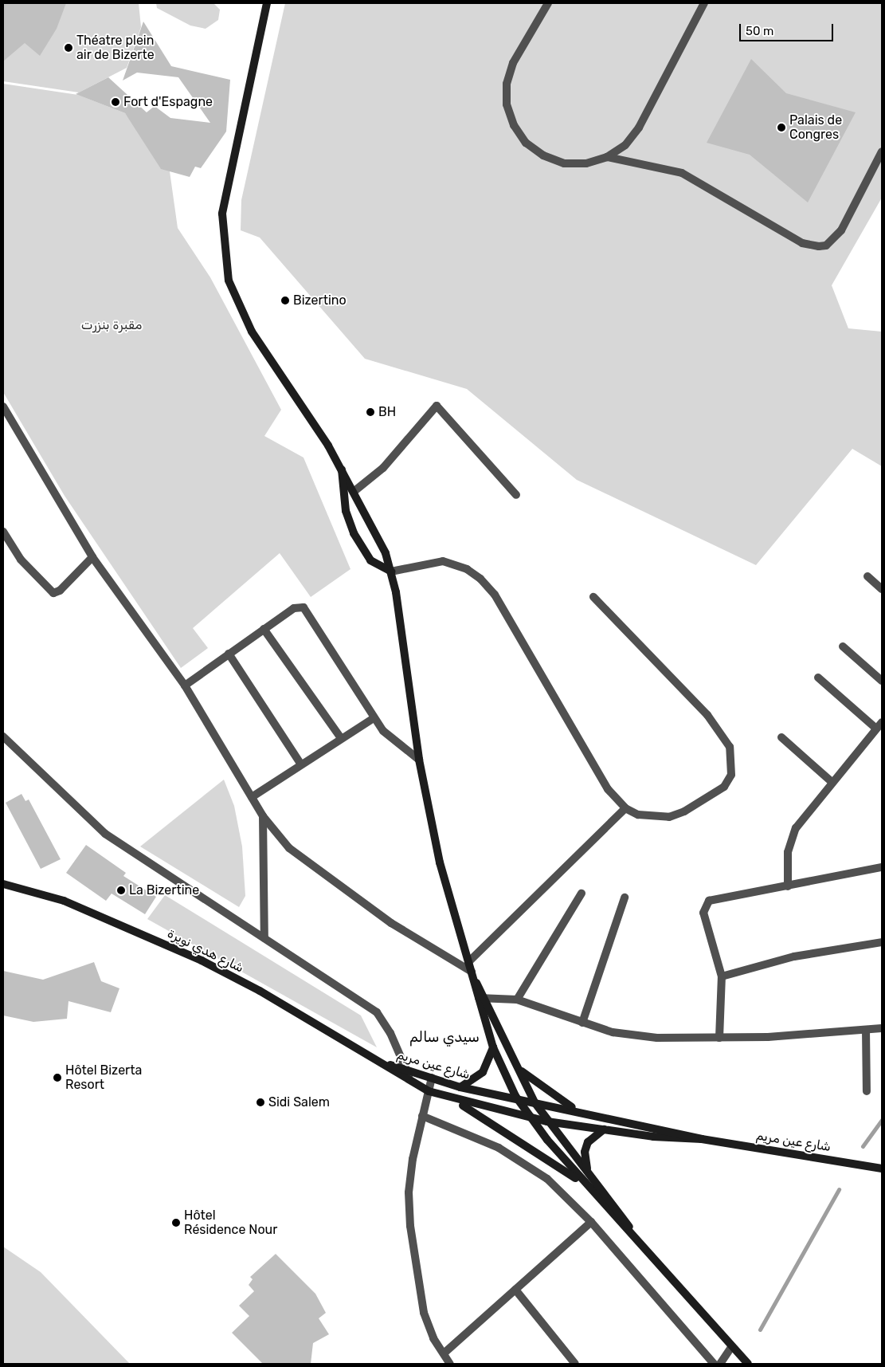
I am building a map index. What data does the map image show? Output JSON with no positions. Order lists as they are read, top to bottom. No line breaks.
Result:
{"streets":{"street":["شارع هدي نويرة","شارع عين مريم"]},"crossings":[["شارع هدي نويرة","شارع عين مريم"]],"districts":["سيدي سالم"],"parks":["مقبرة بنزرت"],"places":["Théatre plein air de Bizerte","Fort d'Espagne","Palais de Congres","Bizertino","BH","La Bizertine","Hôtel Bizerta Resort","Sidi Salem","Hôtel Résidence Nour"],"scale_bar":"50 m"}
